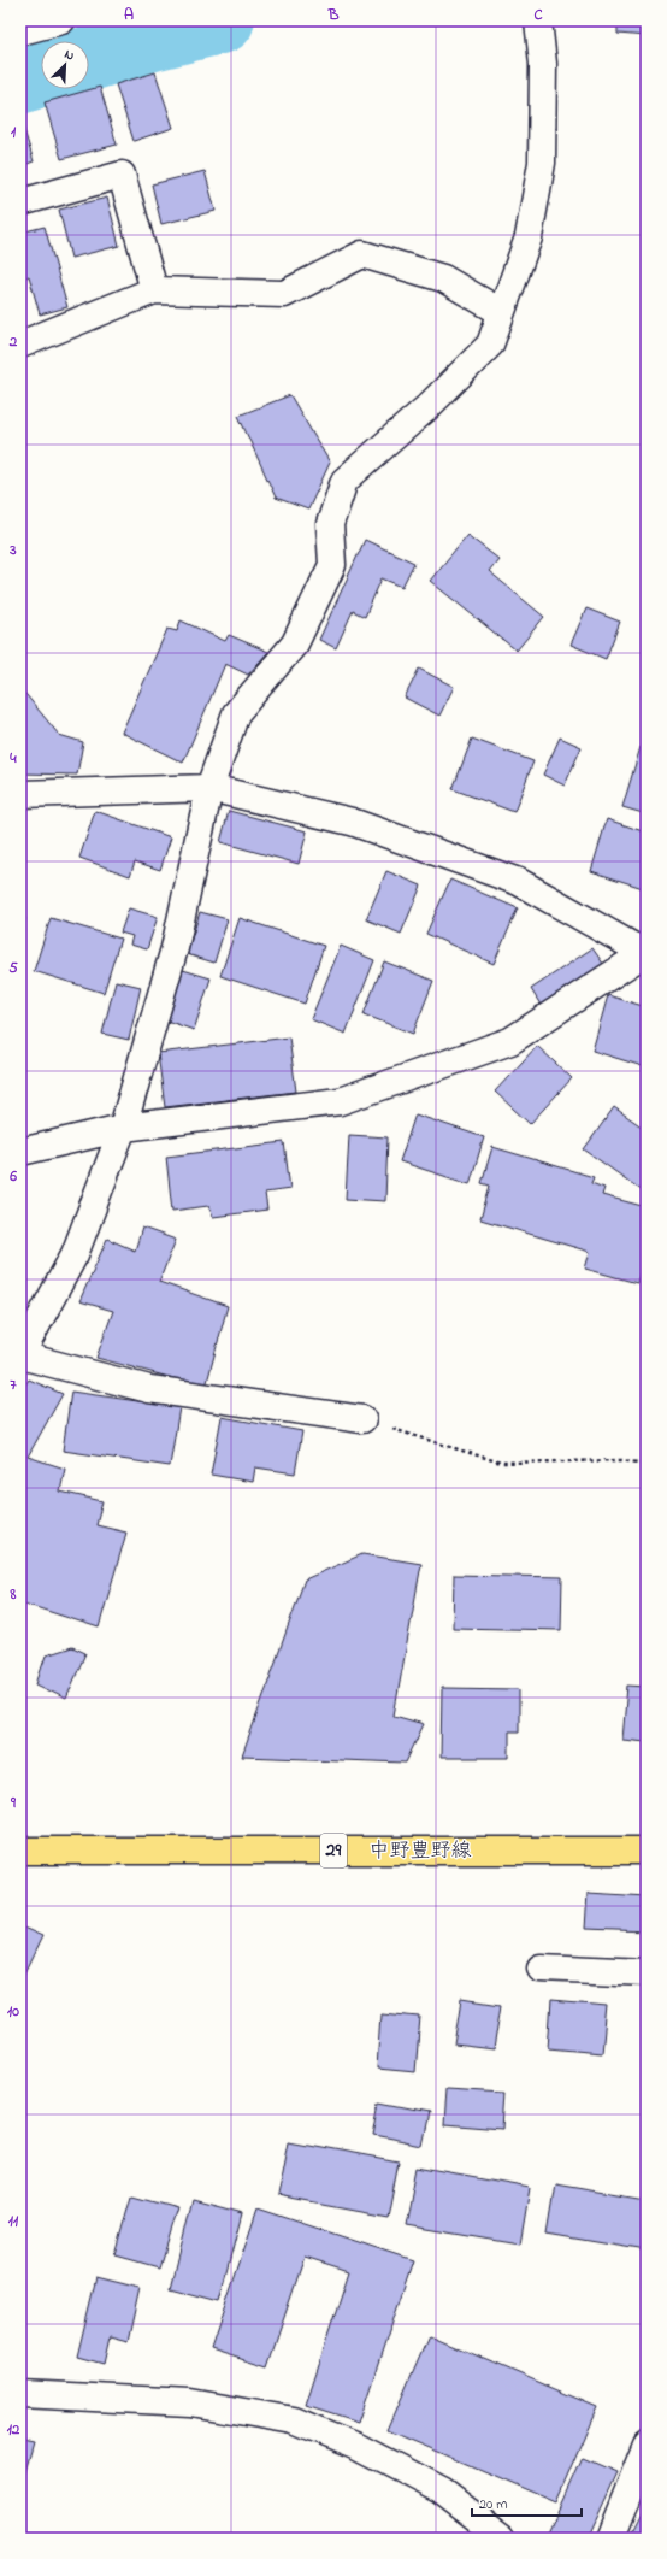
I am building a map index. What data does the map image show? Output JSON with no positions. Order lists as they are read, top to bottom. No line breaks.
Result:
{"streets":{"main road":["29","中野豊野線"]},"scale_bar":"20 m","north":"top right","grid":{"columns":["A","B","C"],"rows":["1","2","3","4","5","6","7","8","9","10","11","12"]}}
